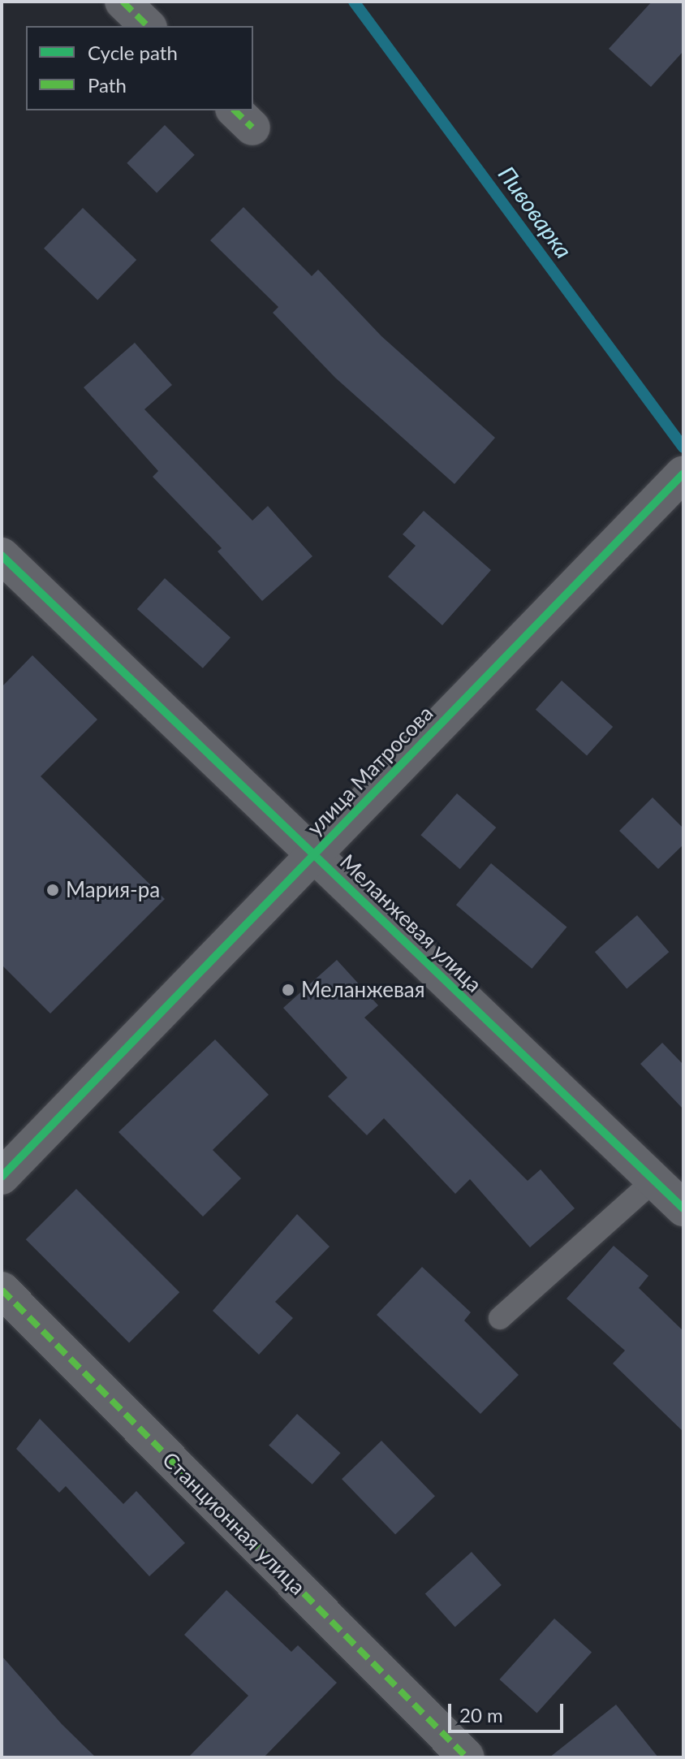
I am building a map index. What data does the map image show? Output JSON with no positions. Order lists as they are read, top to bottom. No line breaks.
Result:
{"streets":{"street":["улица Матросова","Меланжевая улица","Станционная улица"]},"crossings":[["улица Матросова","Меланжевая улица"]],"water":["Пивоварка"],"places":["Мария-ра","Меланжевая"],"legend":["Cycle path","Path"],"scale_bar":"20 m"}
